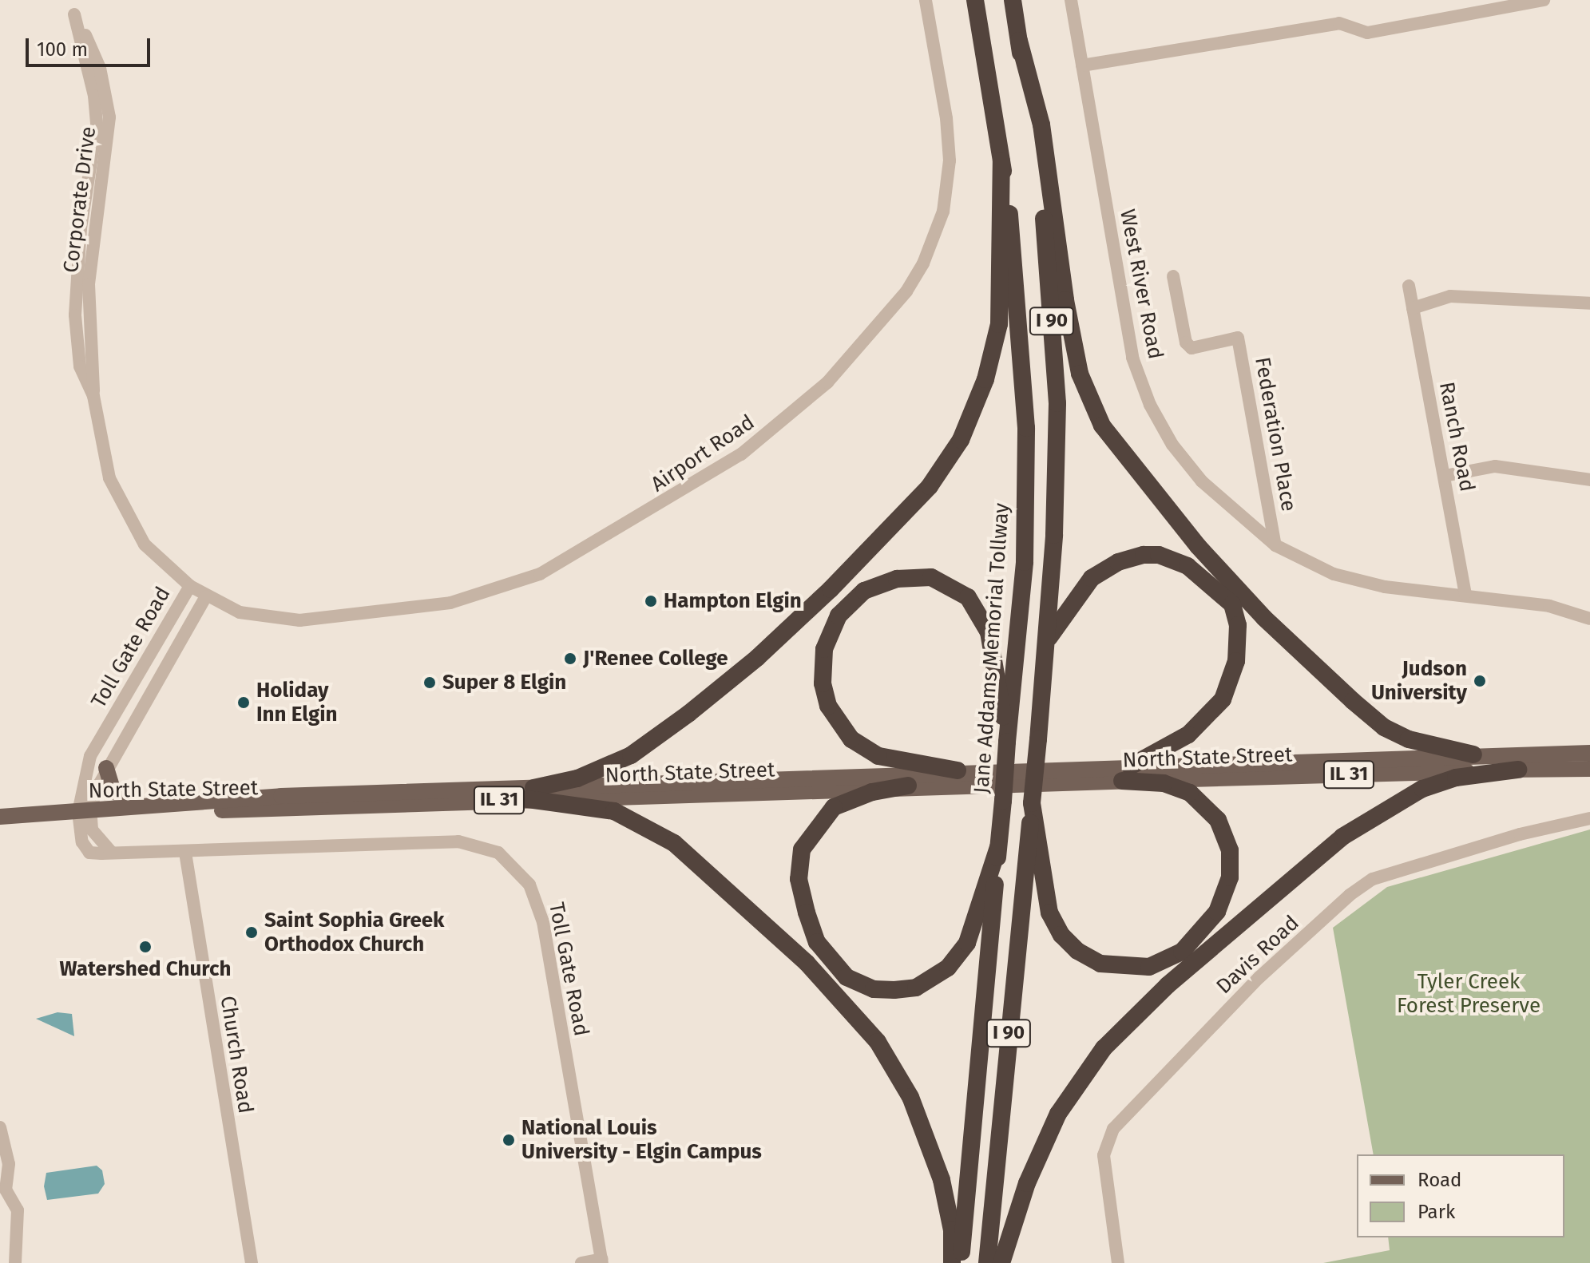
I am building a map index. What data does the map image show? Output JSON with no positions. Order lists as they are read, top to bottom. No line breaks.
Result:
{"streets":{"highway":["I 90","Jane Addams Memorial Tollway"],"main road":["North State Street","IL 31"],"street":["Corporate Drive","West River Road","Federation Place","Ranch Road","Airport Road","Toll Gate Road","Davis Road","Church Road"]},"crossings":[["Corporate Drive","Airport Road"],["Corporate Drive","Toll Gate Road"],["West River Road","Federation Place"],["West River Road","Ranch Road"],["Airport Road","Toll Gate Road"],["Toll Gate Road","North State Street"],["Toll Gate Road","IL 31"],["Toll Gate Road","Church Road"],["North State Street","IL 31"]],"parks":["Tyler Creek Forest Preserve"],"places":["Hampton Elgin","J'Renee College","Judson University","Super 8 Elgin","Holiday Inn Elgin","Saint Sophia Greek Orthodox Church","Watershed Church","National Louis University - Elgin Campus"],"legend":["Road","Park"],"scale_bar":"100 m"}
